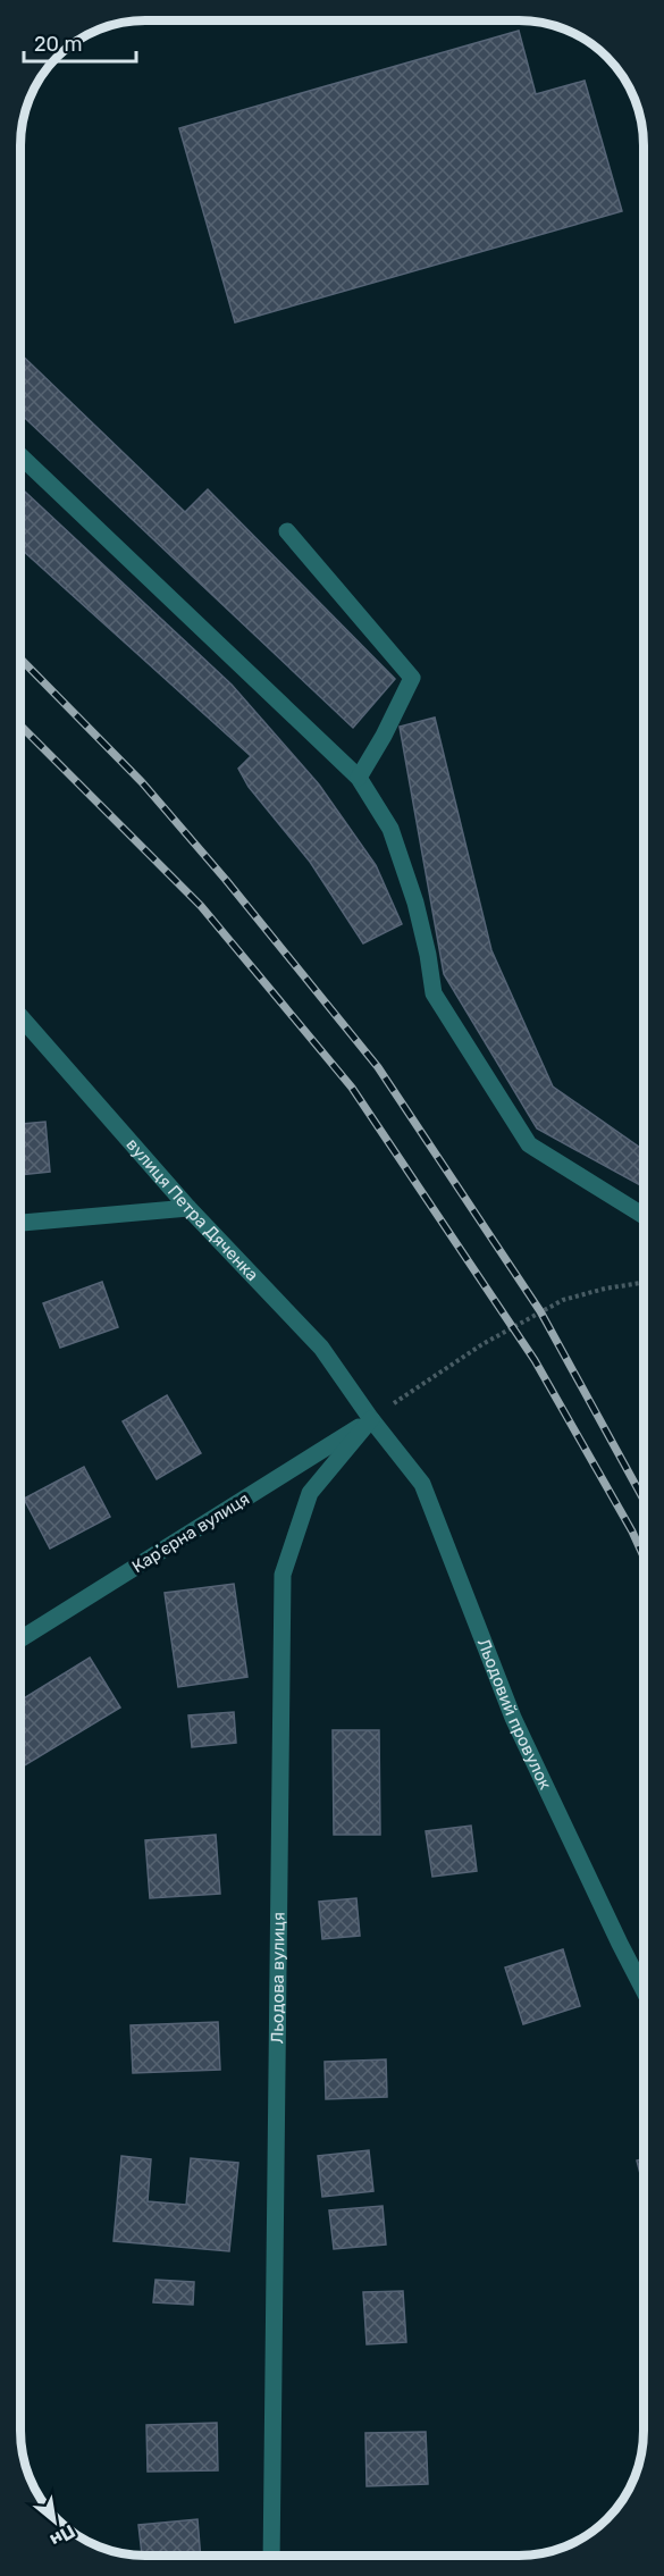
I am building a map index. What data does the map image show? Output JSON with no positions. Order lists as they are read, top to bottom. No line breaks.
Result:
{"streets":{"street":["вулиця Петра Дяченка","Карʼєрна вулиця","Льодовий провулок","Льодова вулиця"]},"crossings":[["вулиця Петра Дяченка","Карʼєрна вулиця"],["вулиця Петра Дяченка","Льодовий провулок"],["вулиця Петра Дяченка","Льодова вулиця"],["Карʼєрна вулиця","Льодовий провулок"],["Карʼєрна вулиця","Льодова вулиця"],["Льодовий провулок","Льодова вулиця"]],"scale_bar":"20 m","north":"bottom right"}
